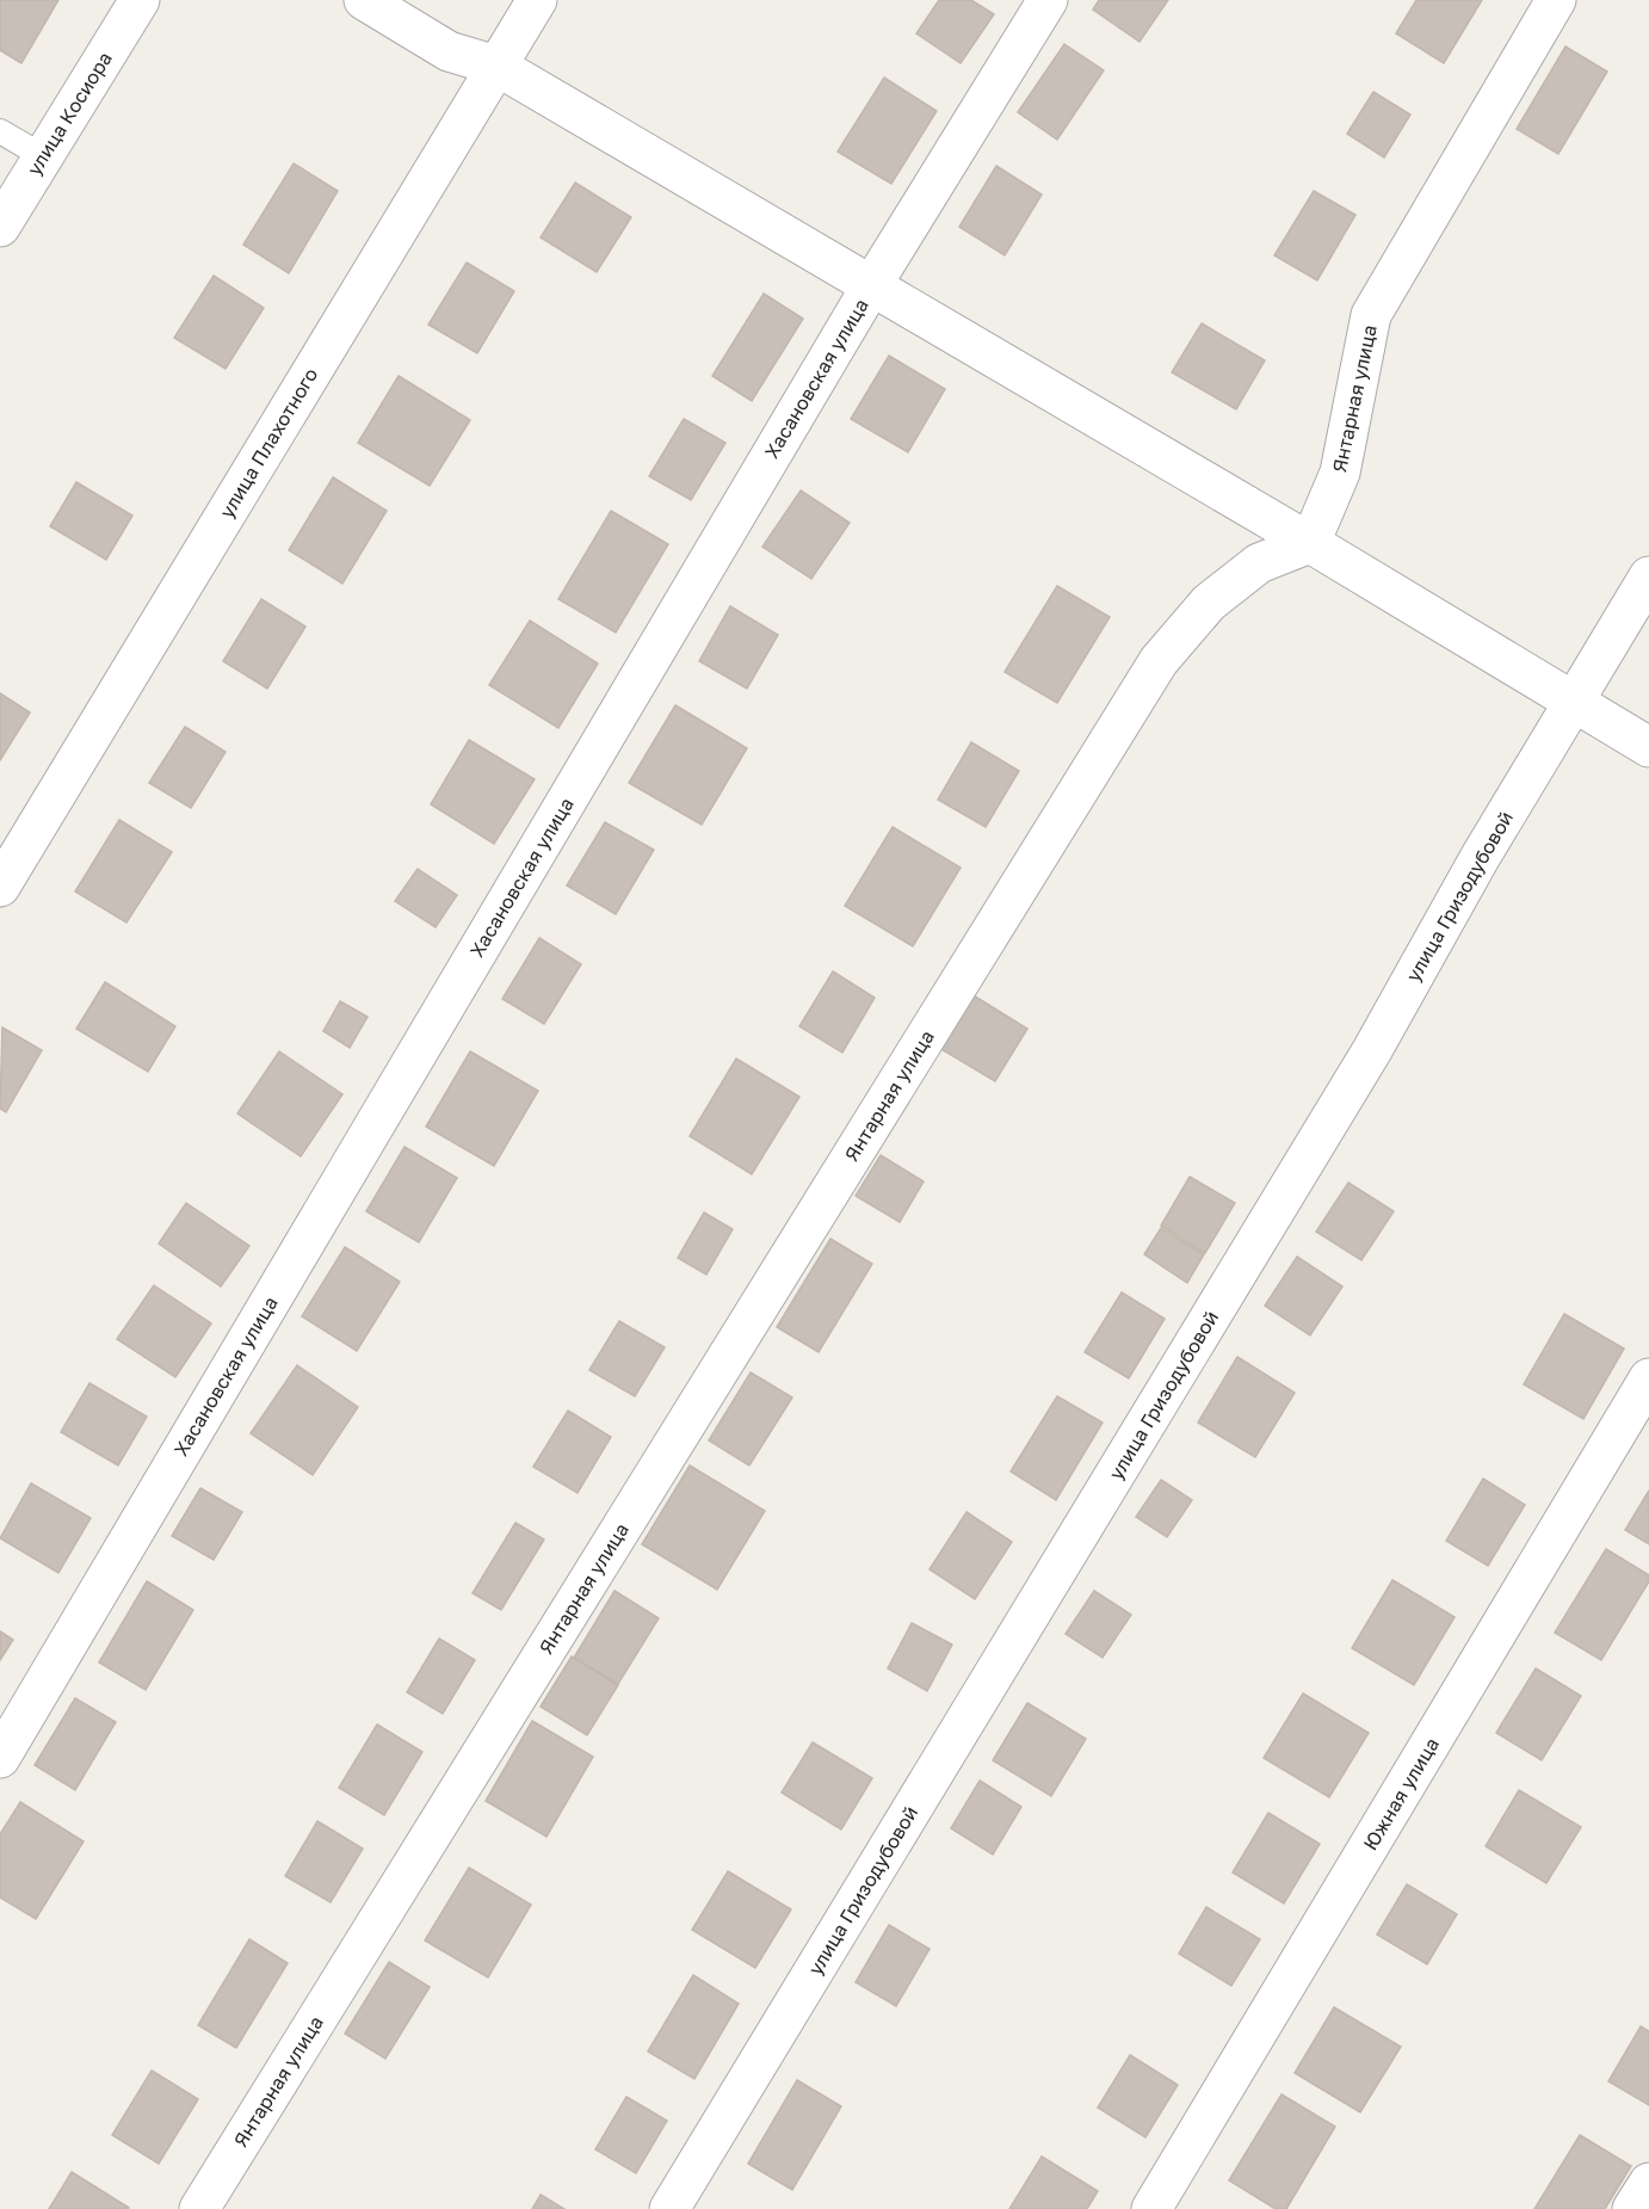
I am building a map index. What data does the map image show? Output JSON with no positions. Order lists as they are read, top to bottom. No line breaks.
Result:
{"streets":{"street":["улица Косиора","Хасановская улица","Янтарная улица","улица Плахотного","улица Гризодубовой","Южная улица"]}}
